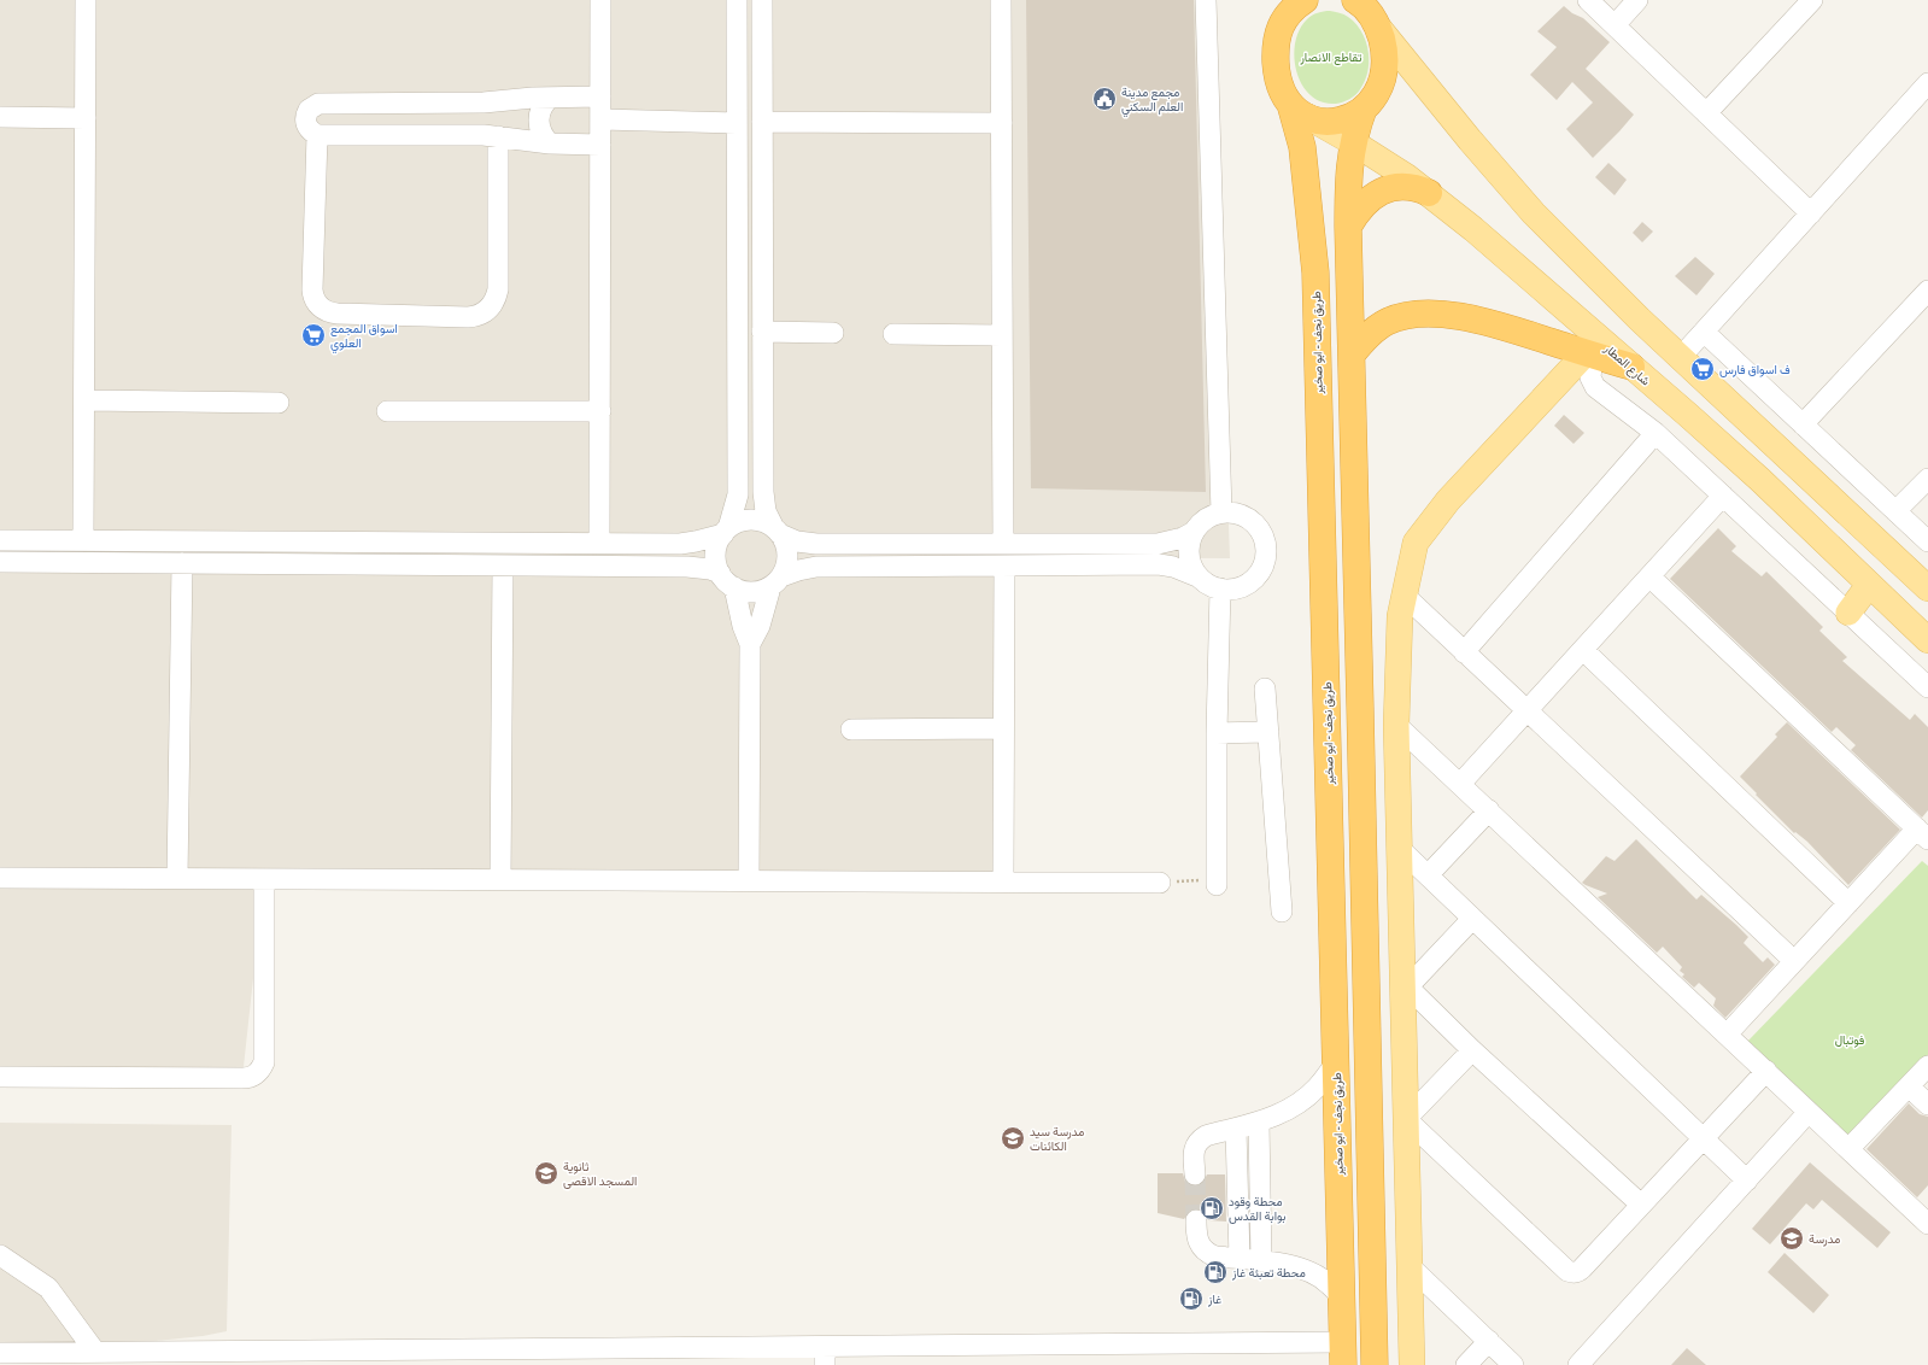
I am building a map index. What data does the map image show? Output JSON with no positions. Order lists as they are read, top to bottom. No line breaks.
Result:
{"streets":{"highway":["طريق نجف - ابو صخير"],"main road":["شارع المطار"]},"crossings":[["طريق نجف - ابو صخير","شارع المطار"]],"parks":["تقاطع الانصار","فوتبال"],"places":{"public building":["مجمع مدينة العلم السكني"],"supermarket":["اسواق المجمع العلوي","ف اسواق فارس"],"school or university":["مدرسة سيد الكائنات","ثانوية المسجد الاقصى","مدرسة"],"fuel station":["محطة وقود بوابة القدس","محطة تعبئة غاز","غاز"]}}
